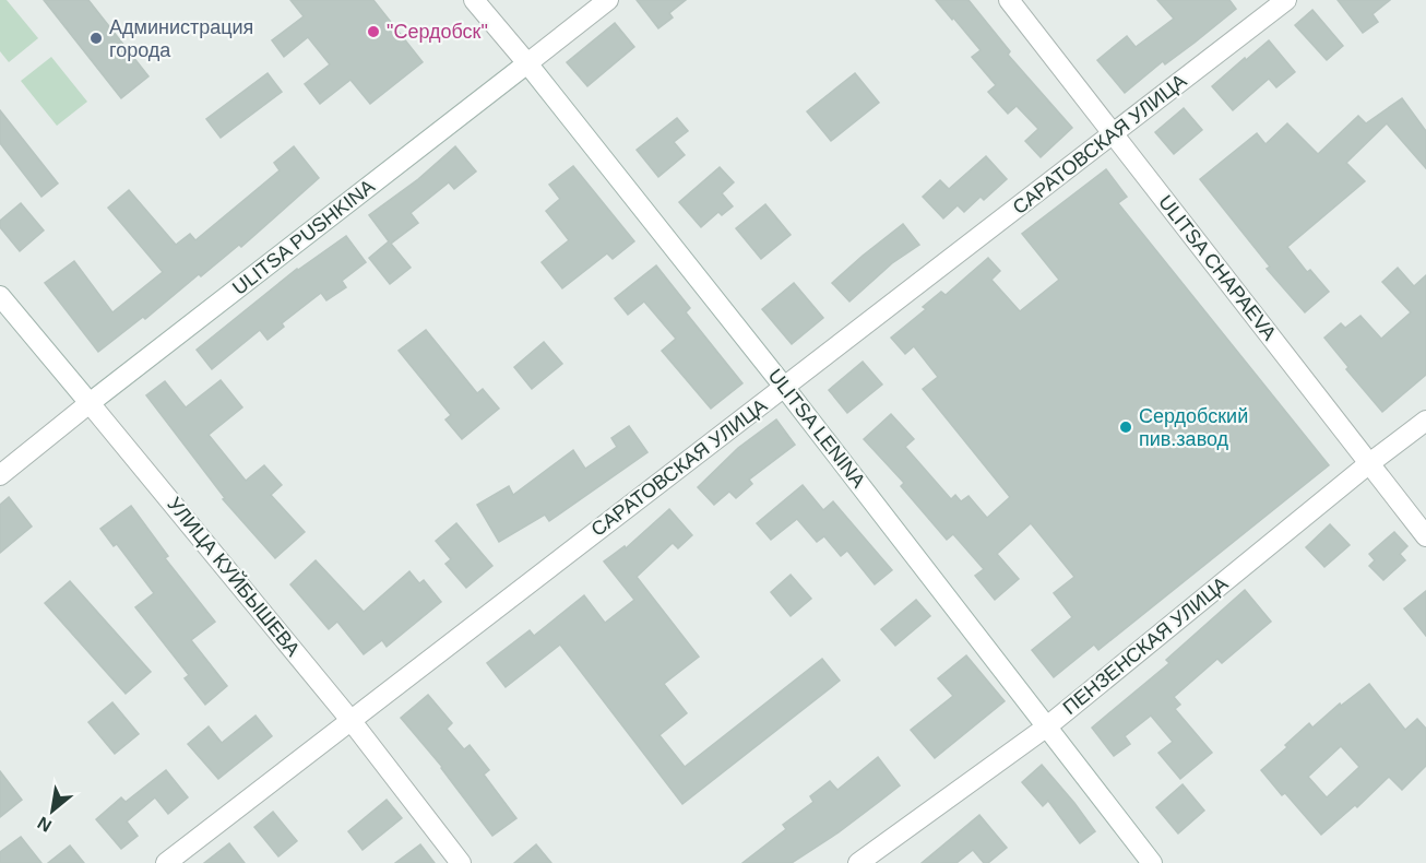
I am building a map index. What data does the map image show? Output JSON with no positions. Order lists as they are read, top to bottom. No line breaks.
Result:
{"streets":{"street":["САРАТОВСКАЯ УЛИЦА","ULITSA PUSHKINA","ULITSA CHAPAEVA","ULITSA LENINA","УЛИЦА КУЙБЫШЕВА","ПЕНЗЕНСКАЯ УЛИЦА"]},"crossings":[["САРАТОВСКАЯ УЛИЦА","ULITSA CHAPAEVA"],["САРАТОВСКАЯ УЛИЦА","ULITSA LENINA"],["САРАТОВСКАЯ УЛИЦА","УЛИЦА КУЙБЫШЕВА"],["ULITSA PUSHKINA","ULITSA LENINA"],["ULITSA PUSHKINA","УЛИЦА КУЙБЫШЕВА"],["ULITSA CHAPAEVA","ПЕНЗЕНСКАЯ УЛИЦА"],["ULITSA LENINA","ПЕНЗЕНСКАЯ УЛИЦА"]],"places":["\"Сердобск\"","Администрация города","Сердобский пив.завод"],"north":"bottom left"}
